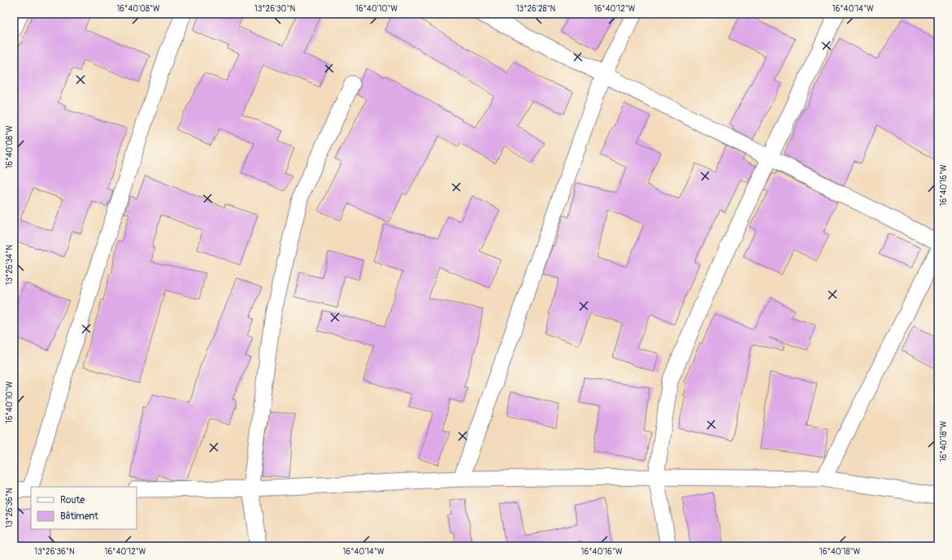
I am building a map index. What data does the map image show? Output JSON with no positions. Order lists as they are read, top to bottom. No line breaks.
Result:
{"legend":["Route","Bâtiment"],"coordinates":["16°40'08\"W","13°26'30\"N","16°40'10\"W","13°26'28\"N","16°40'12\"W","16°40'14\"W","16°40'16\"W","13°26'34\"N","16°40'18\"W","13°26'36\"N"]}
